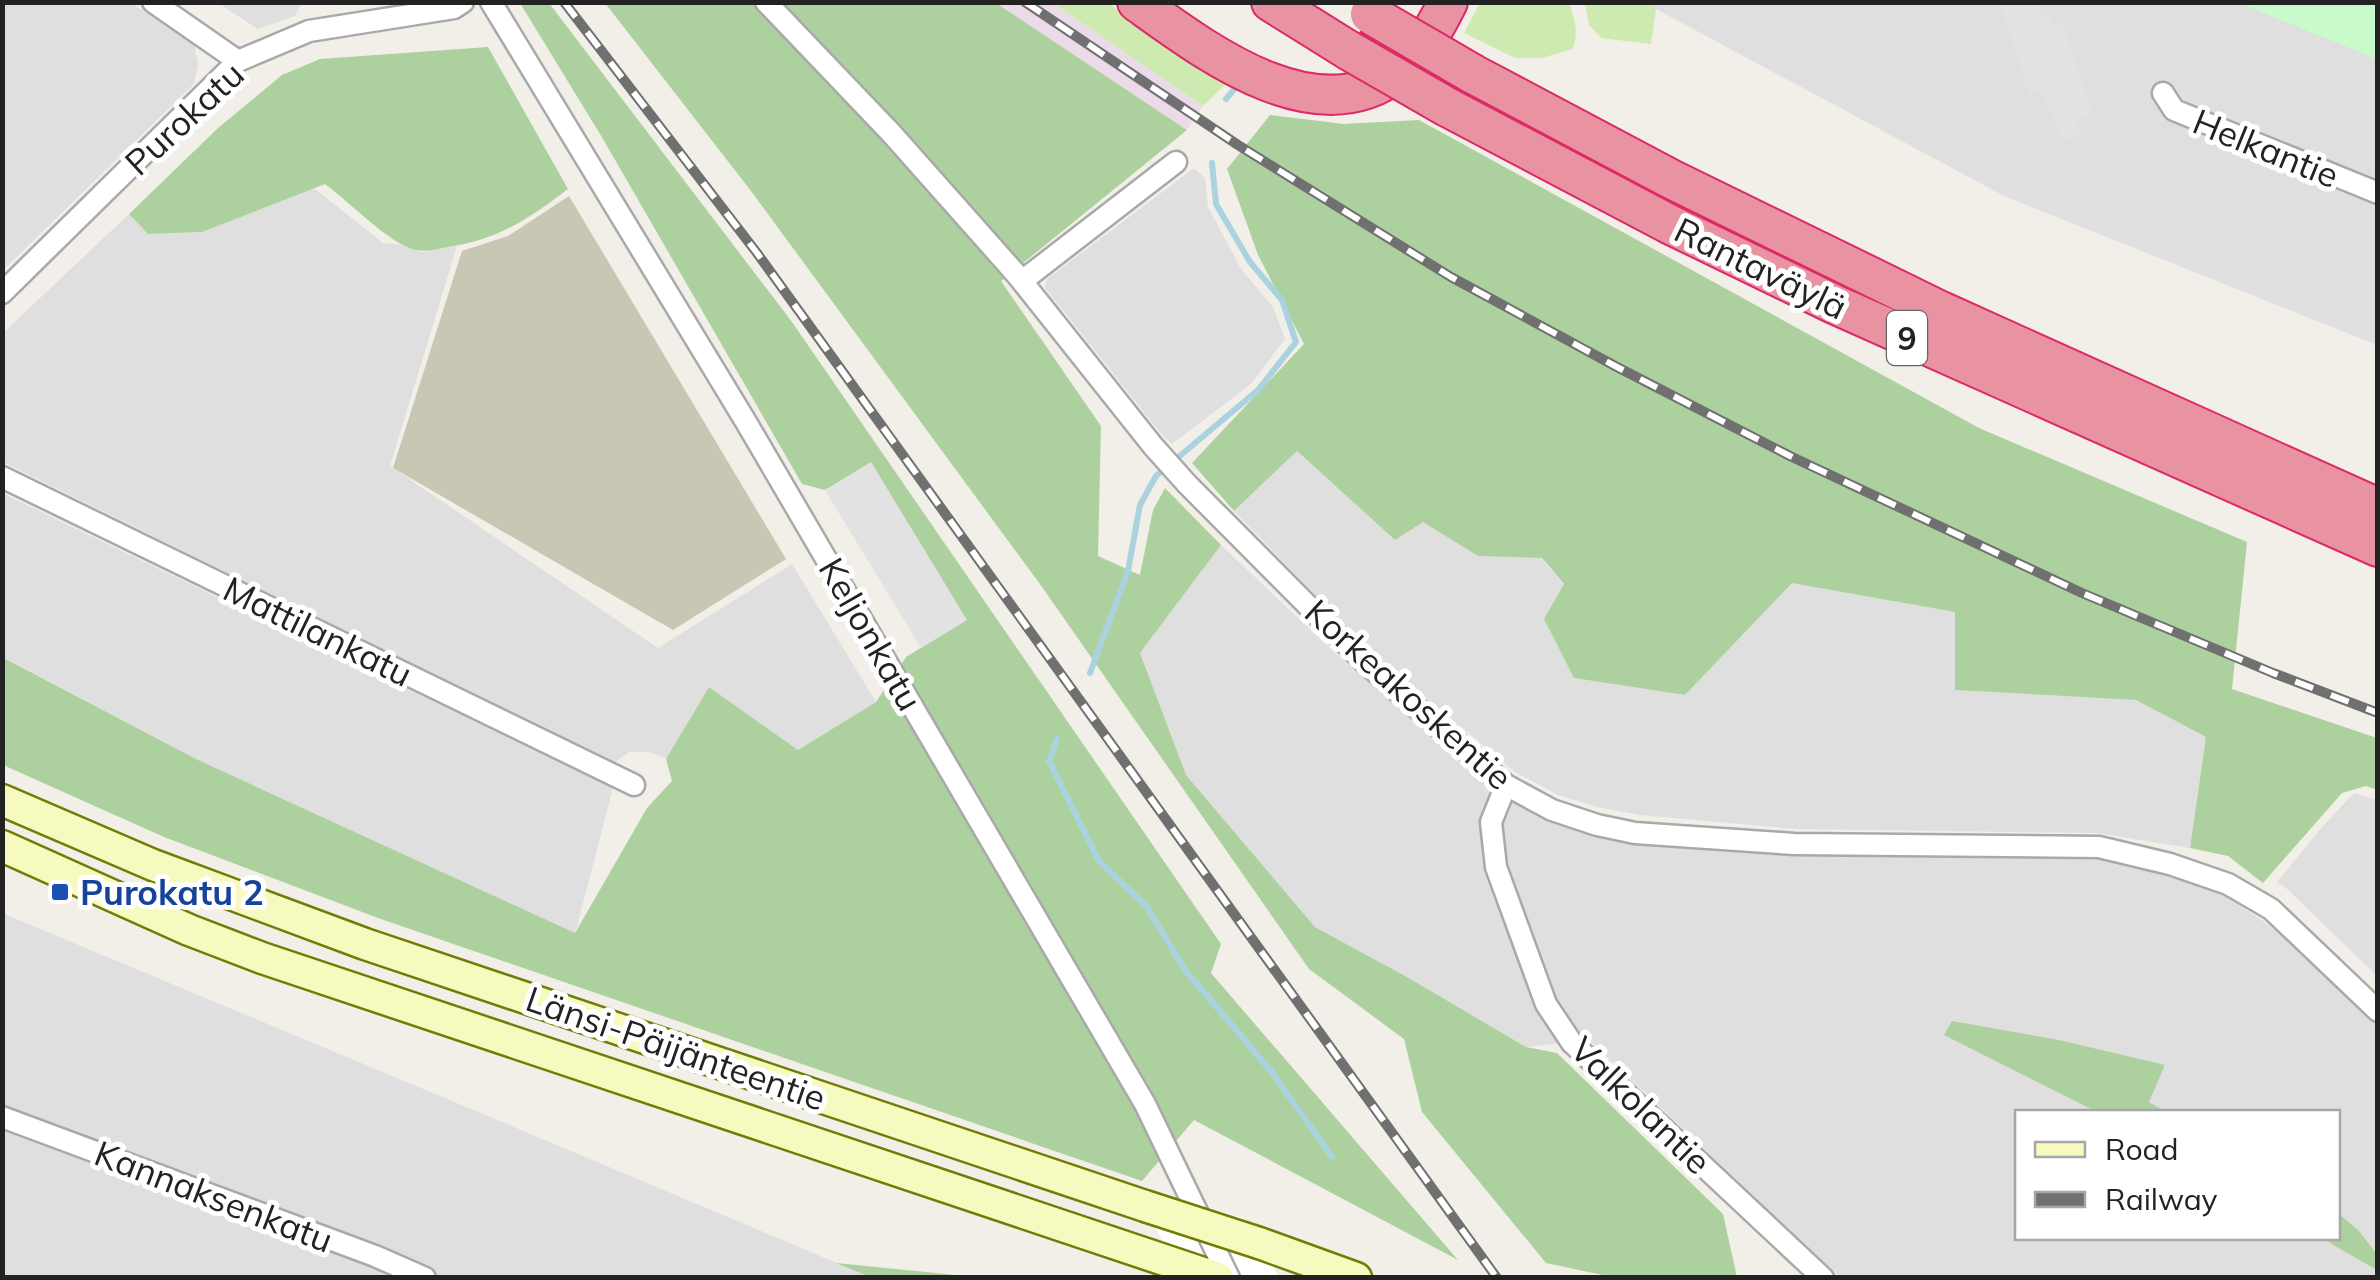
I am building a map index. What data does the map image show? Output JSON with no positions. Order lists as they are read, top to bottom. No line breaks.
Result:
{"streets":{"highway":["Rantaväylä","9"],"main road":["Länsi-Päijänteentie"],"street":["Purokatu","Helkantie","Mattilankatu","Keljonkatu","Korkeakoskentie","Valkolantie","Kannaksenkatu"]},"crossings":[["Korkeakoskentie","Valkolantie"]],"places":{"transit":["Purokatu 2"]},"legend":["Road","Railway"]}
